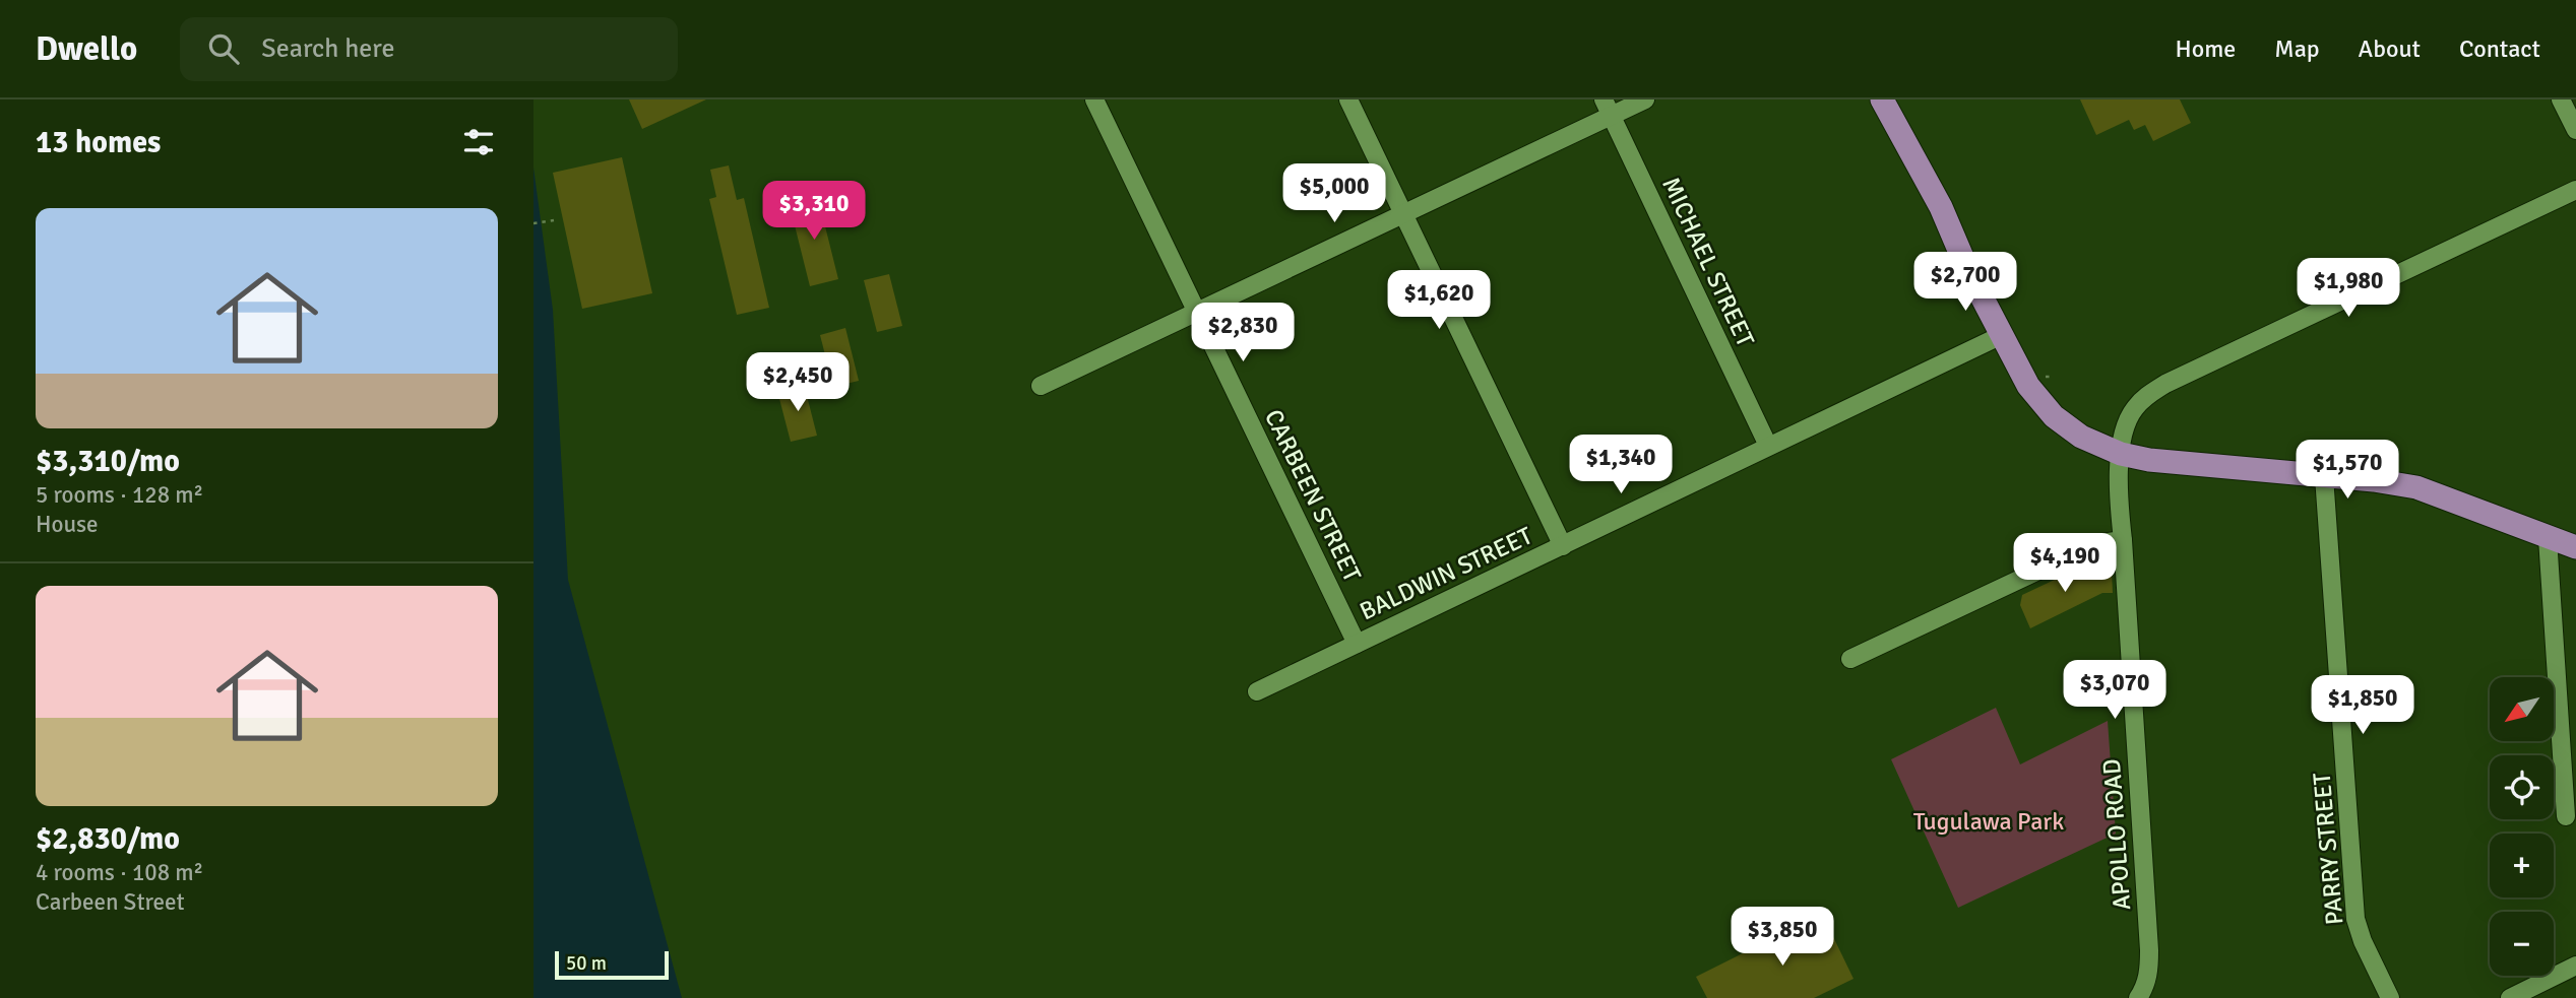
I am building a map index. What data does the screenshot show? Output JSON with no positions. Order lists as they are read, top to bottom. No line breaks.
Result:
{"streets":{"street":["MICHAEL STREET","CARBEEN STREET","BALDWIN STREET","APOLLO ROAD","PARRY STREET"]},"crossings":[["MICHAEL STREET","BALDWIN STREET"],["CARBEEN STREET","BALDWIN STREET"]],"parks":["Tugulawa Park"],"scale_bar":"50 m","north":"bottom left","page":{"header":"Dwello","search":"Search here","nav":["Home","Map","About","Contact"],"heading":"13 homes","price":["$5,000","$3,310","$2,700","$1,980","$1,620","$2,830","$2,450","$1,340","$1,570","$4,190","$3,070","$1,850","$3,850"],"list":[{"name":"$3,310/mo","note":"5 rooms · 128 m² · House"},{"name":"$2,830/mo","note":"4 rooms · 108 m² · Carbeen Street"}],"map_buttons":["+","−"],"scale":"50 m"}}
